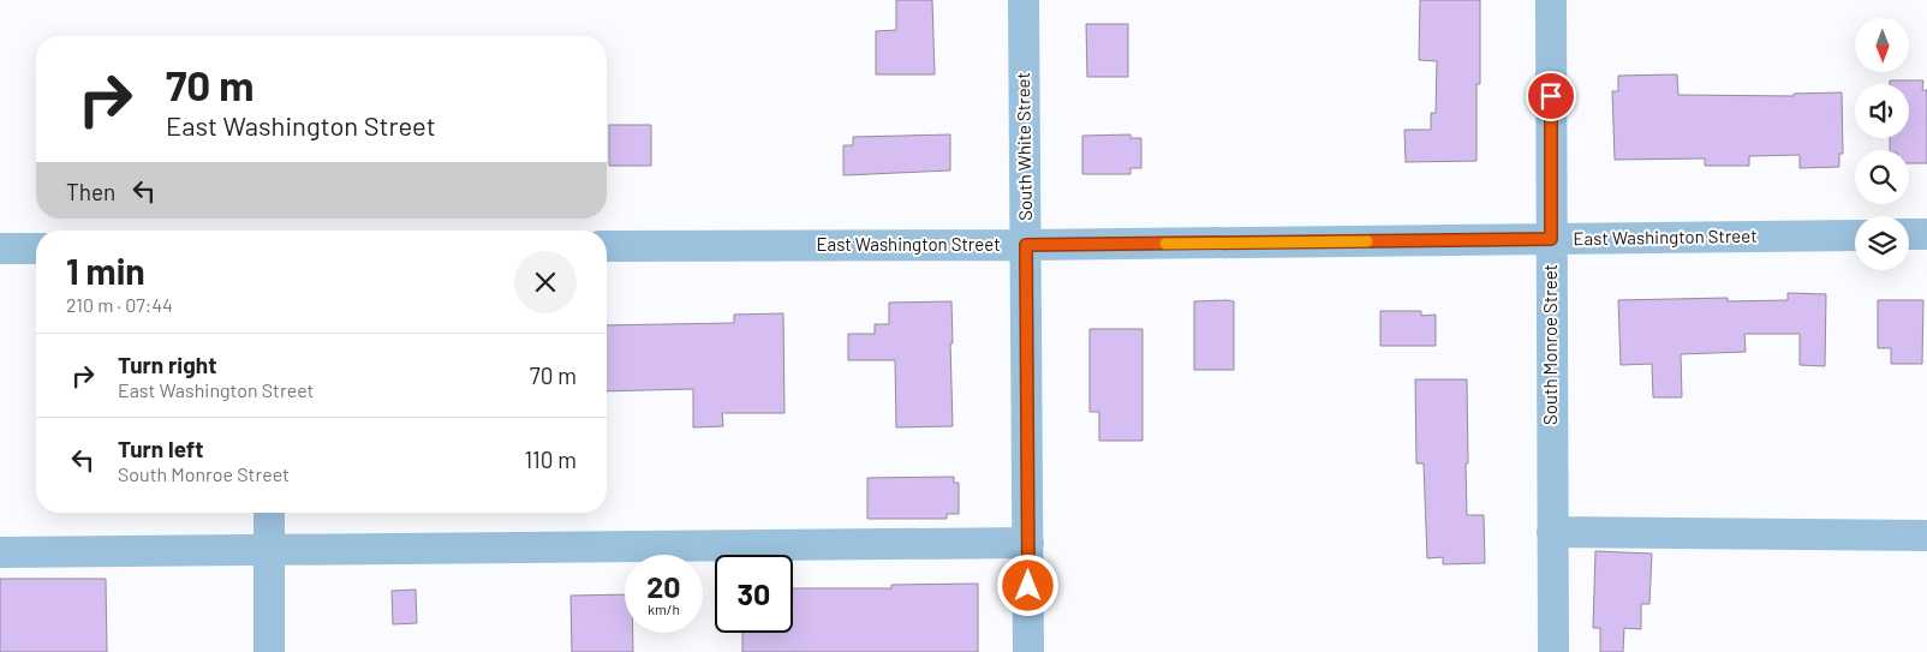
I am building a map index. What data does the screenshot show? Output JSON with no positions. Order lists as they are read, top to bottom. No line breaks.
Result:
{"streets":{"street":["South White Street","East Washington Street","South Monroe Street"]},"crossings":[["South White Street","East Washington Street"],["East Washington Street","South Monroe Street"]],"north":"bottom","page":{"turn":["70 m","East Washington Street"],"then":"Then","heading":["1 min","210 m · 07:44"],"list":[{"name":"Turn right","note":"East Washington Street","value":"70 m"},{"name":"Turn left","note":"South Monroe Street","value":"110 m"}],"speed":"20 km/h","limit":"30"}}
